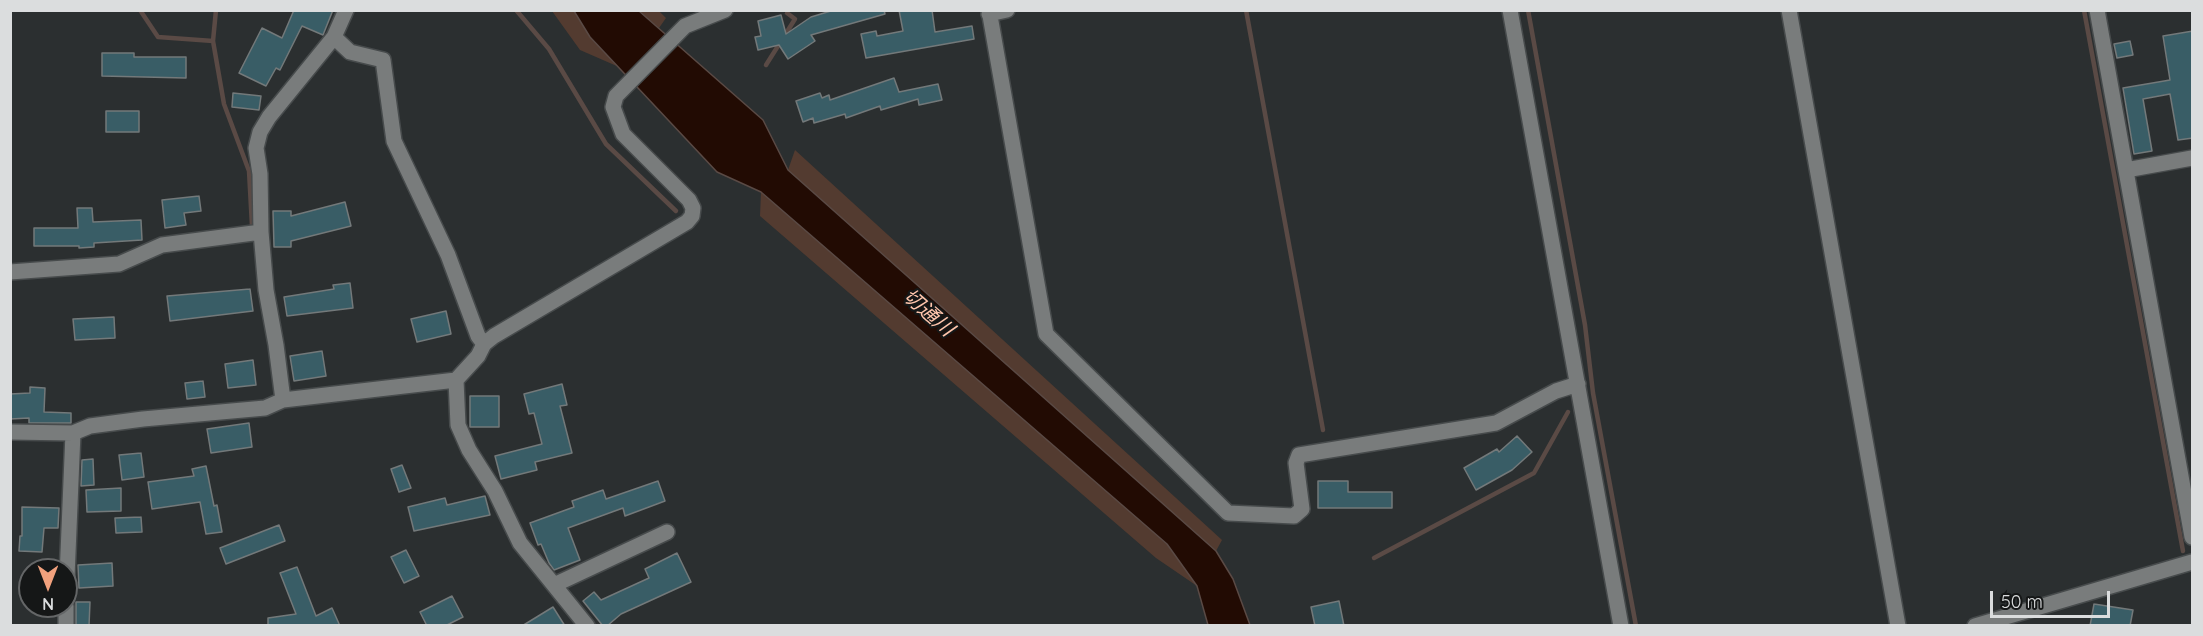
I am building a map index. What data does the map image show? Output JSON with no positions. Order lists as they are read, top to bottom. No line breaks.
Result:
{"water":["切通川"],"scale_bar":"50 m","north":"bottom"}
